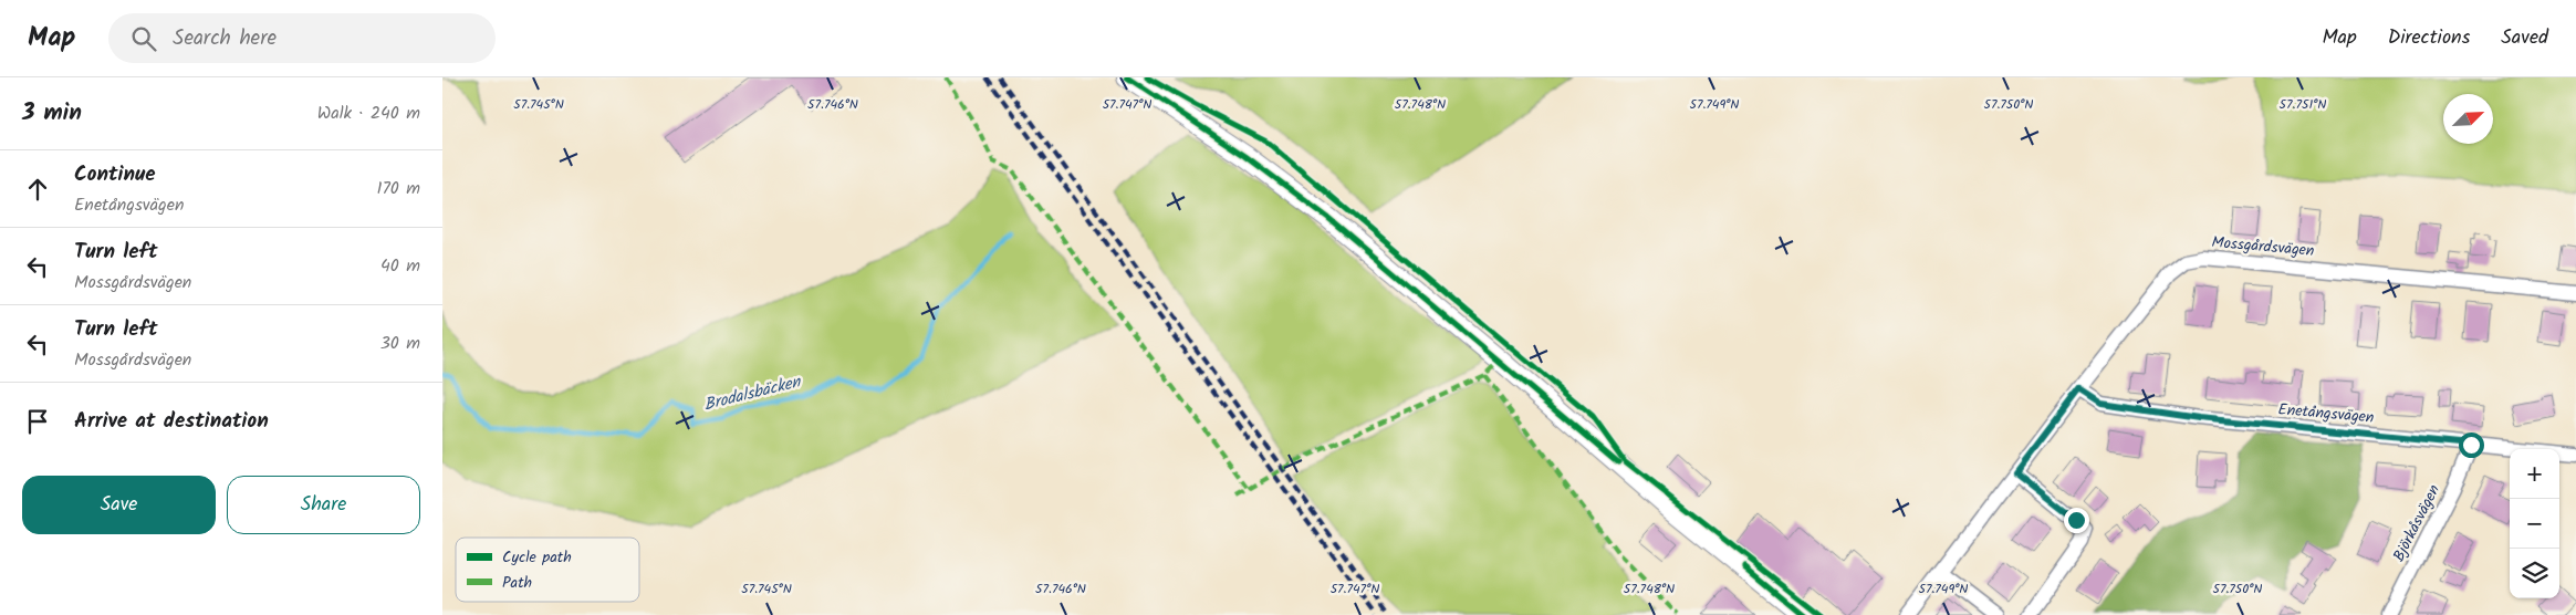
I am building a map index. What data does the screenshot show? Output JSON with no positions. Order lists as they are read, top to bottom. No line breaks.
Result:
{"streets":{"street":["Mossgårdsvägen","Enetångsvägen","Björkåsvägen"]},"crossings":[["Mossgårdsvägen","Enetångsvägen"],["Enetångsvägen","Björkåsvägen"]],"water":["Brodalsbäcken"],"legend":["Cycle path","Path"],"north":"top right","page":{"header":"Map","search":"Search here","nav":["Map","Directions","Saved"],"heading":["3 min","Walk · 240 m"],"list":[["Continue","Enetångsvägen","170 m"],["Turn left","Mossgårdsvägen","40 m"],["Turn left","Mossgårdsvägen","30 m"],"Arrive at destination"],"map_buttons":["+","−"],"buttons":["Save","Share"]},"coordinates":["57.745°N","57.748°N","57.749°N","57.746°N","57.747°N","57.750°N","57.751°N"]}
